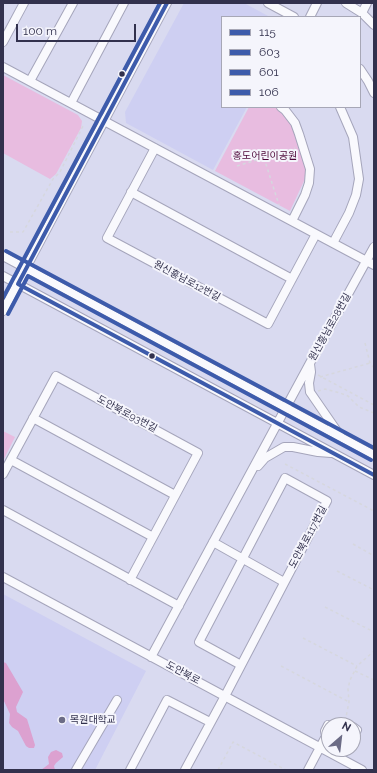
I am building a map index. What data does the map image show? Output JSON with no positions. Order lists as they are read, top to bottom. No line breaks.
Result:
{"streets":{"street":["원신흥남로12번길","원신흥남로28번길","도안북로93번길","도안북로117번길","도안북로"]},"crossings":[["도안북로117번길","도안북로"]],"parks":["홍도어린이공원"],"places":["목원대학교"],"lines":["transit line 115","transit line 106","transit line 601","transit line 603"],"legend":["115","603","601","106"],"scale_bar":"100 m","north":"top right"}
